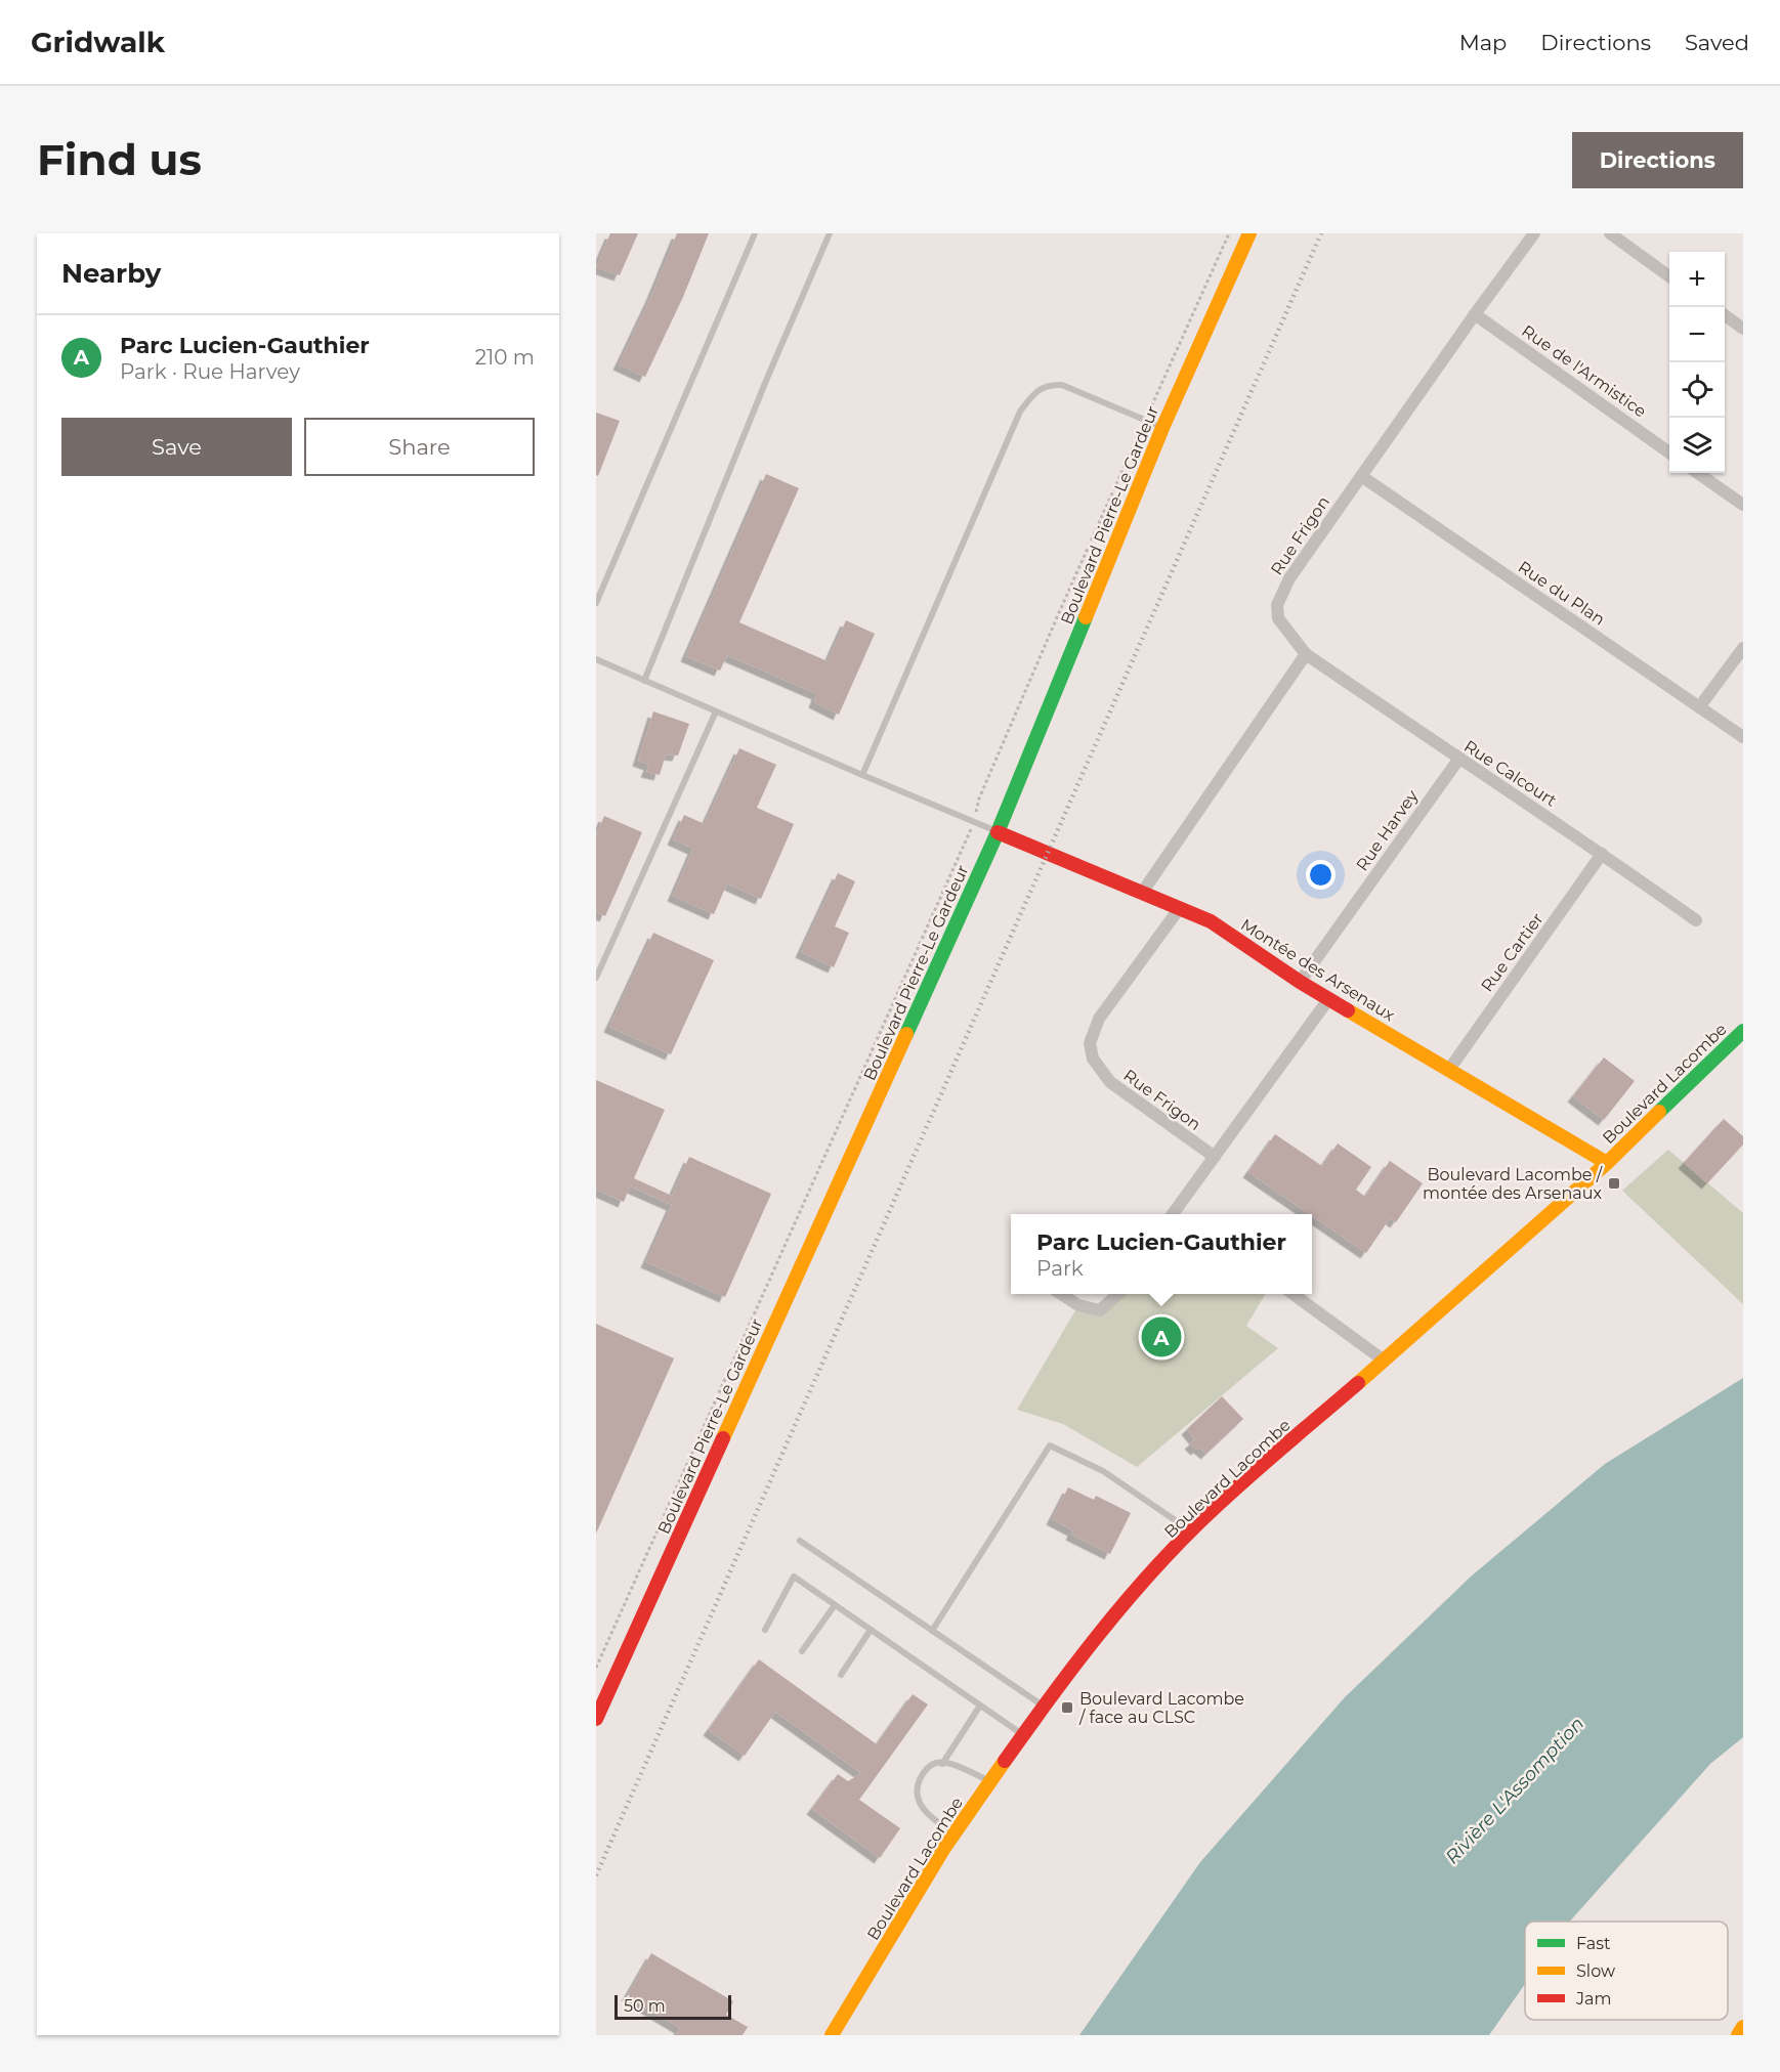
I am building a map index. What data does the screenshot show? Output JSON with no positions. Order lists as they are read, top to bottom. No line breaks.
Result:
{"streets":{"street":["Rue de l'Armistice","Boulevard Pierre-Le Gardeur","Rue Frigon","Rue du Plan","Rue Calcourt","Rue Harvey","Rue Cartier","Montée des Arsenaux","Boulevard Lacombe"]},"crossings":[["Rue de l'Armistice","Rue Frigon"],["Boulevard Pierre-Le Gardeur","Montée des Arsenaux"],["Rue Frigon","Rue du Plan"],["Rue Frigon","Rue Calcourt"],["Rue Frigon","Montée des Arsenaux"],["Rue Calcourt","Rue Harvey"],["Rue Calcourt","Rue Cartier"],["Rue Harvey","Montée des Arsenaux"],["Rue Cartier","Montée des Arsenaux"],["Montée des Arsenaux","Boulevard Lacombe"]],"water":["Rivière L'Assomption"],"places":{"transit":["Boulevard Lacombe / montée des Arsenaux","Boulevard Lacombe / face au CLSC"]},"legend":["Fast","Slow","Jam"],"scale_bar":"50 m","page":{"header":"Gridwalk","nav":["Map","Directions","Saved"],"buttons":["Directions",["Save","Share"]],"title":"Find us","heading":"Nearby","map_buttons":["+","−"],"list":[{"mark":"A","name":"Parc Lucien-Gauthier","note":"Park · Rue Harvey","value":"210 m"}],"popup":["Parc Lucien-Gauthier","Park"],"pins":"A","scale":"50 m"}}
